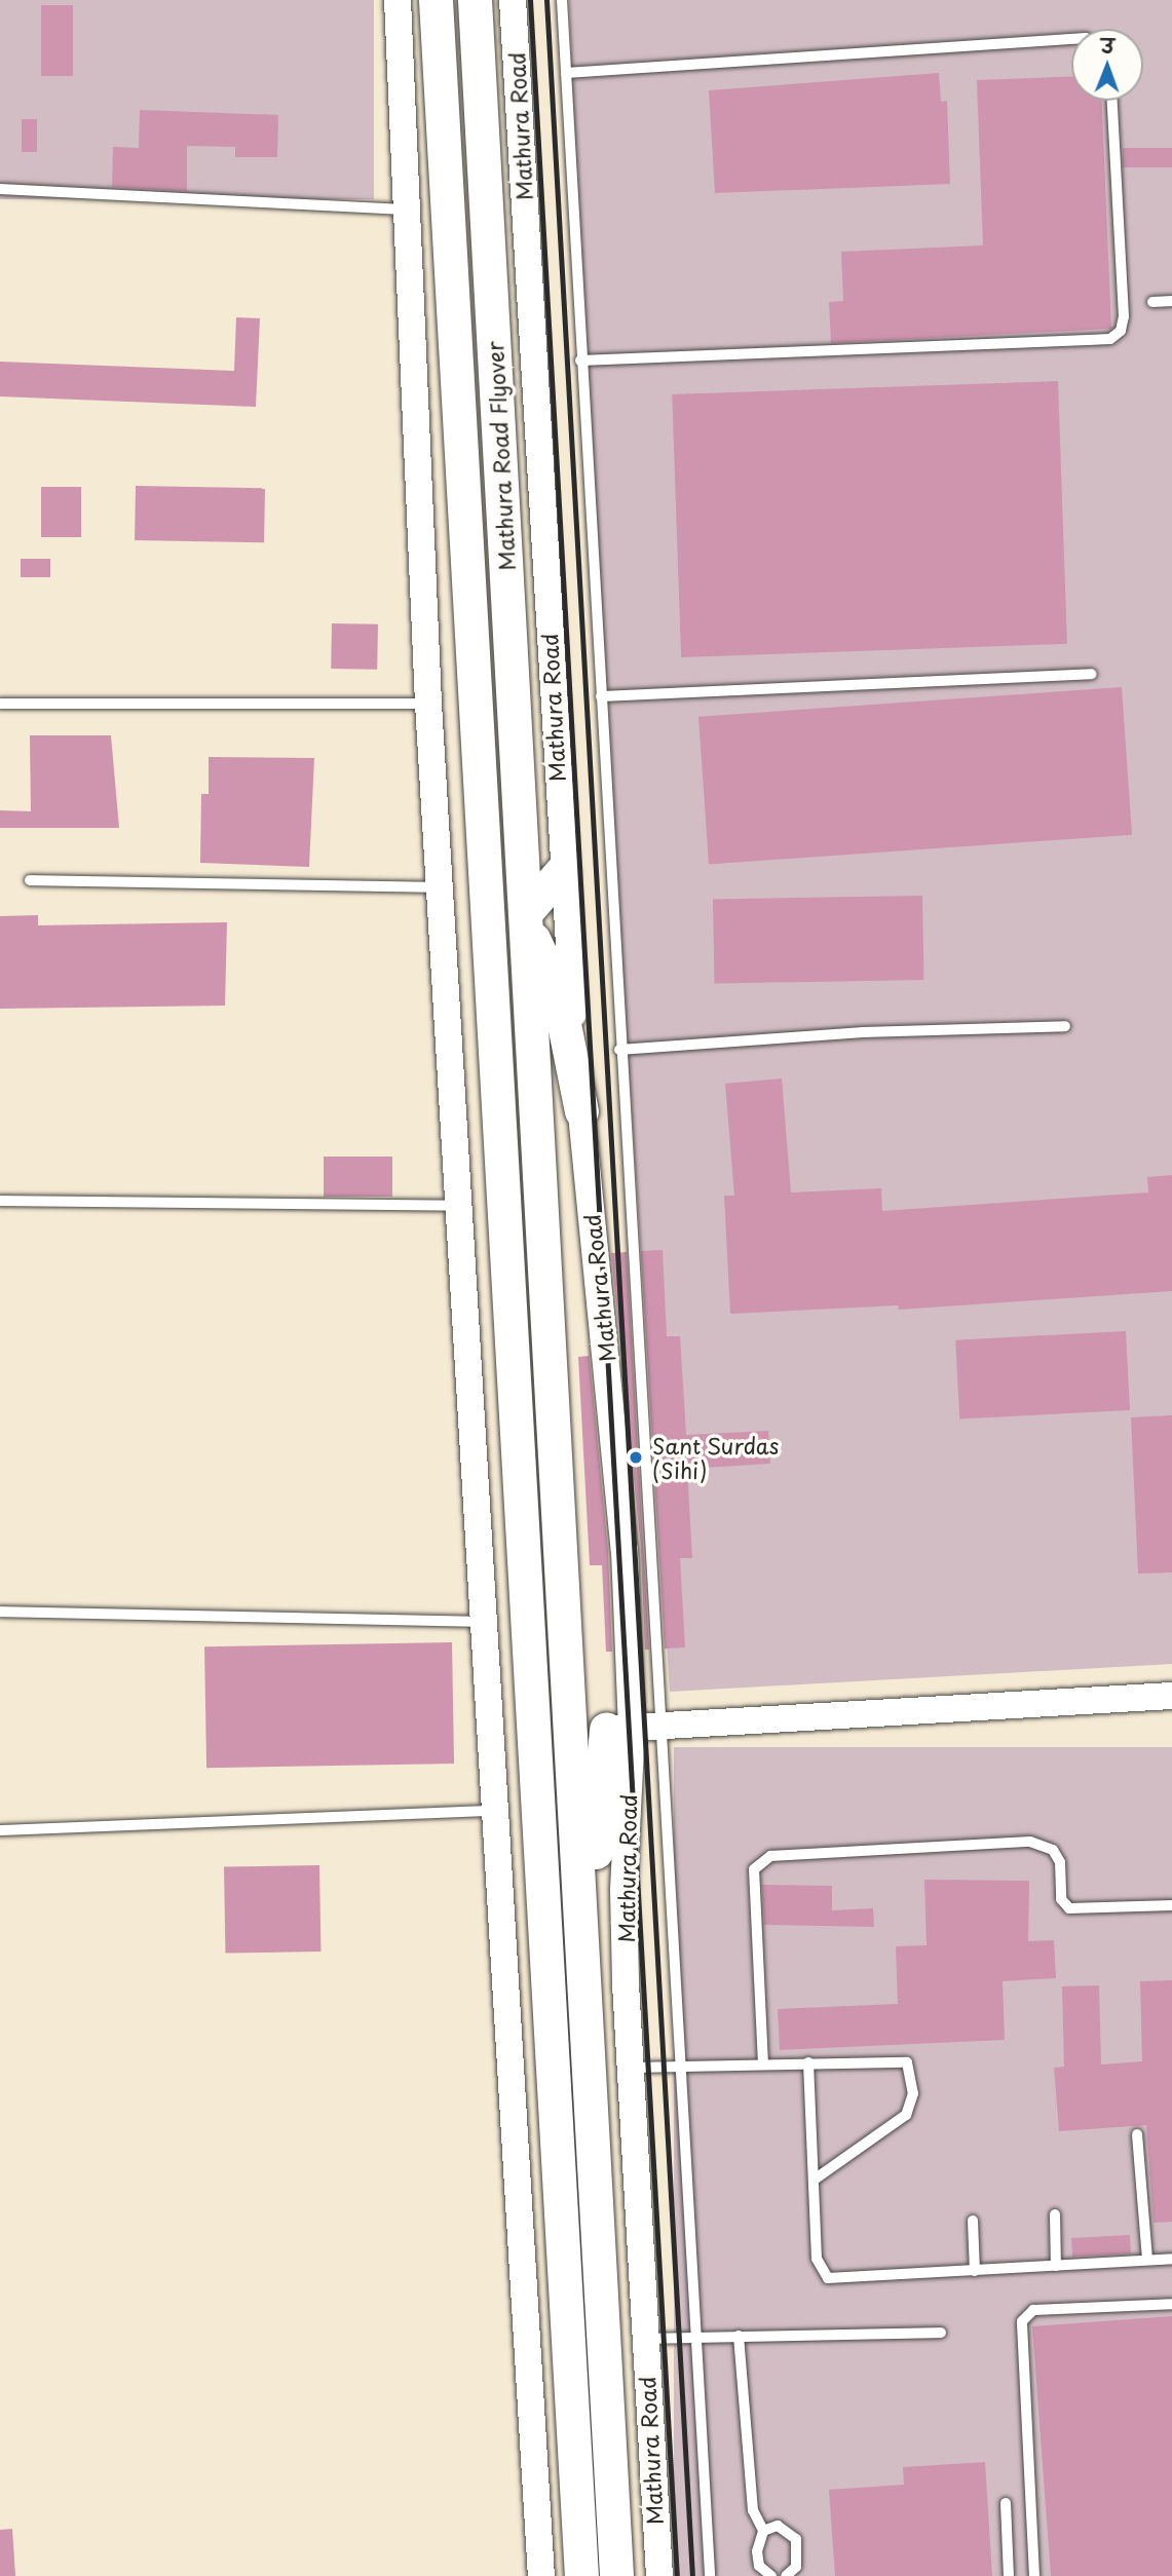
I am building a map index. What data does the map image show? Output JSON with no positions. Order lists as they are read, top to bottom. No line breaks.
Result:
{"streets":{"highway":["Mathura Road","Mathura Road Flyover"]},"crossings":[["Mathura Road","Mathura Road Flyover"]],"places":["Sant Surdas (Sihi)"],"north":"top"}
